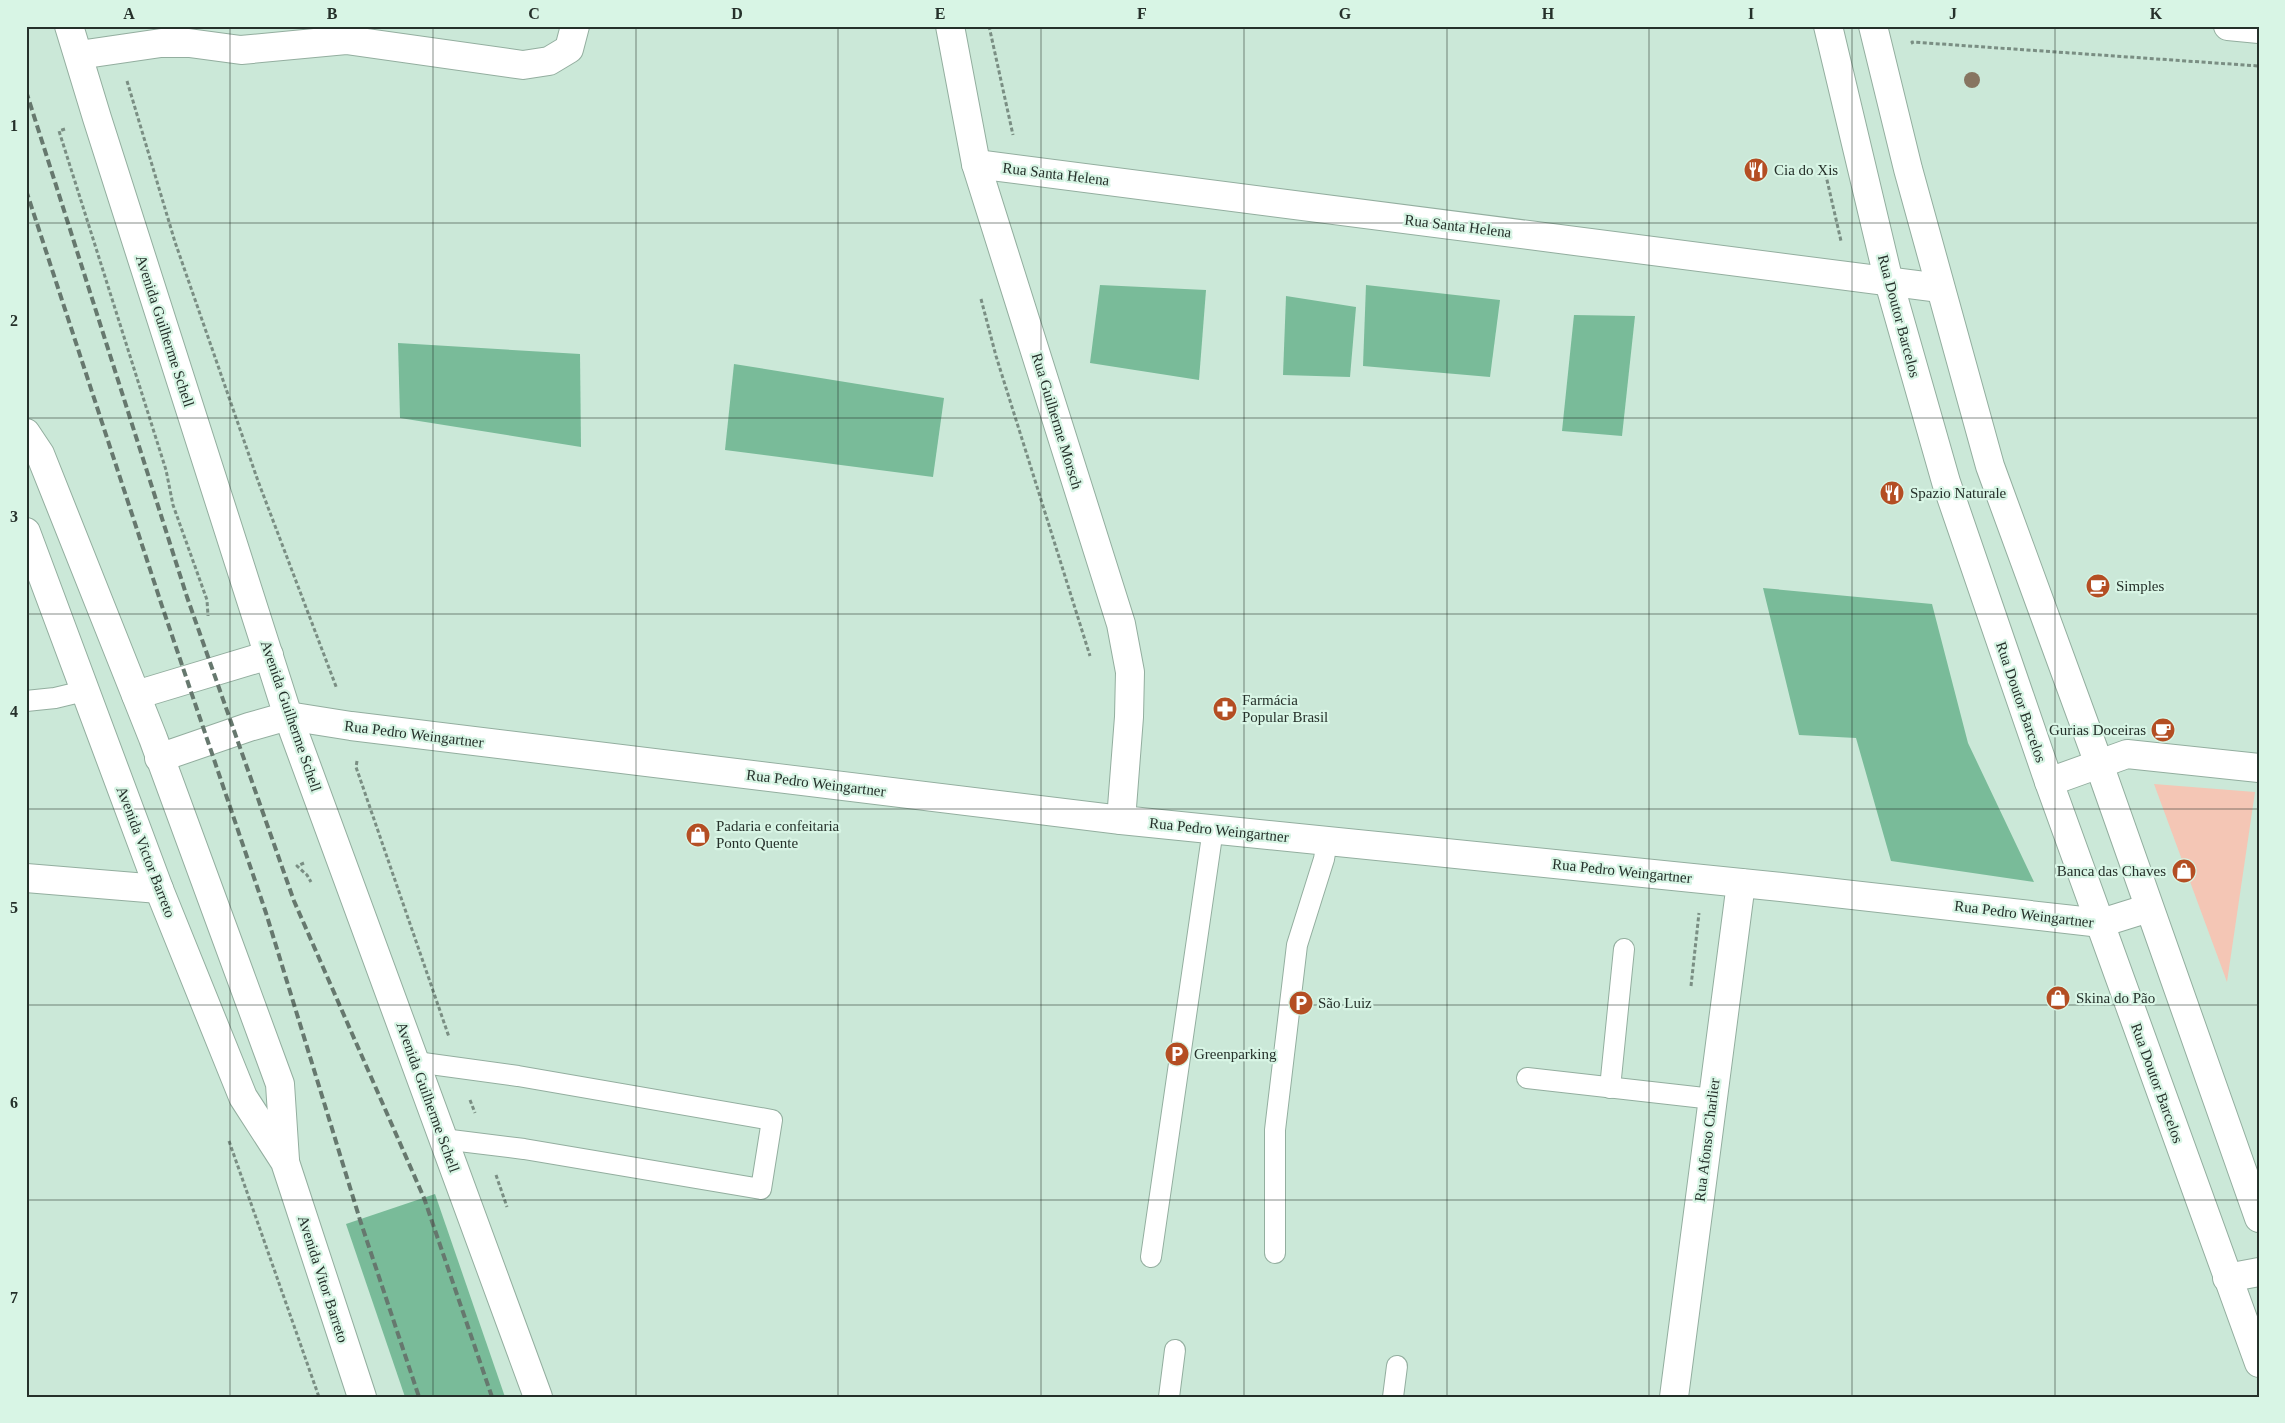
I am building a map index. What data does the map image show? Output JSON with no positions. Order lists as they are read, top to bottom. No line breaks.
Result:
{"streets":{"main road":["Rua Santa Helena","Rua Doutor Barcelos","Avenida Guilherme Schell","Rua Guilherme Morsch","Rua Pedro Weingartner","Avenida Victor Barreto","Rua Afonso Charlier","Avenida Vitor Barreto"]},"crossings":[["Rua Santa Helena","Rua Doutor Barcelos"],["Rua Santa Helena","Rua Guilherme Morsch"],["Rua Doutor Barcelos","Rua Pedro Weingartner"],["Avenida Guilherme Schell","Rua Pedro Weingartner"],["Rua Guilherme Morsch","Rua Pedro Weingartner"],["Rua Pedro Weingartner","Rua Afonso Charlier"],["Avenida Victor Barreto","Avenida Vitor Barreto"]],"places":{"restaurant":["Cia do Xis","Spazio Naturale"],"cafe":["Simples","Gurias Doceiras"],"pharmacy":["Farmácia Popular Brasil"],"shop":["Padaria e confeitaria Ponto Quente","Banca das Chaves","Skina do Pão"],"parking":["São Luiz","Greenparking"]},"grid":{"columns":["A","B","C","D","E","F","G","H","I","J","K"],"rows":["1","2","3","4","5","6","7"]}}
